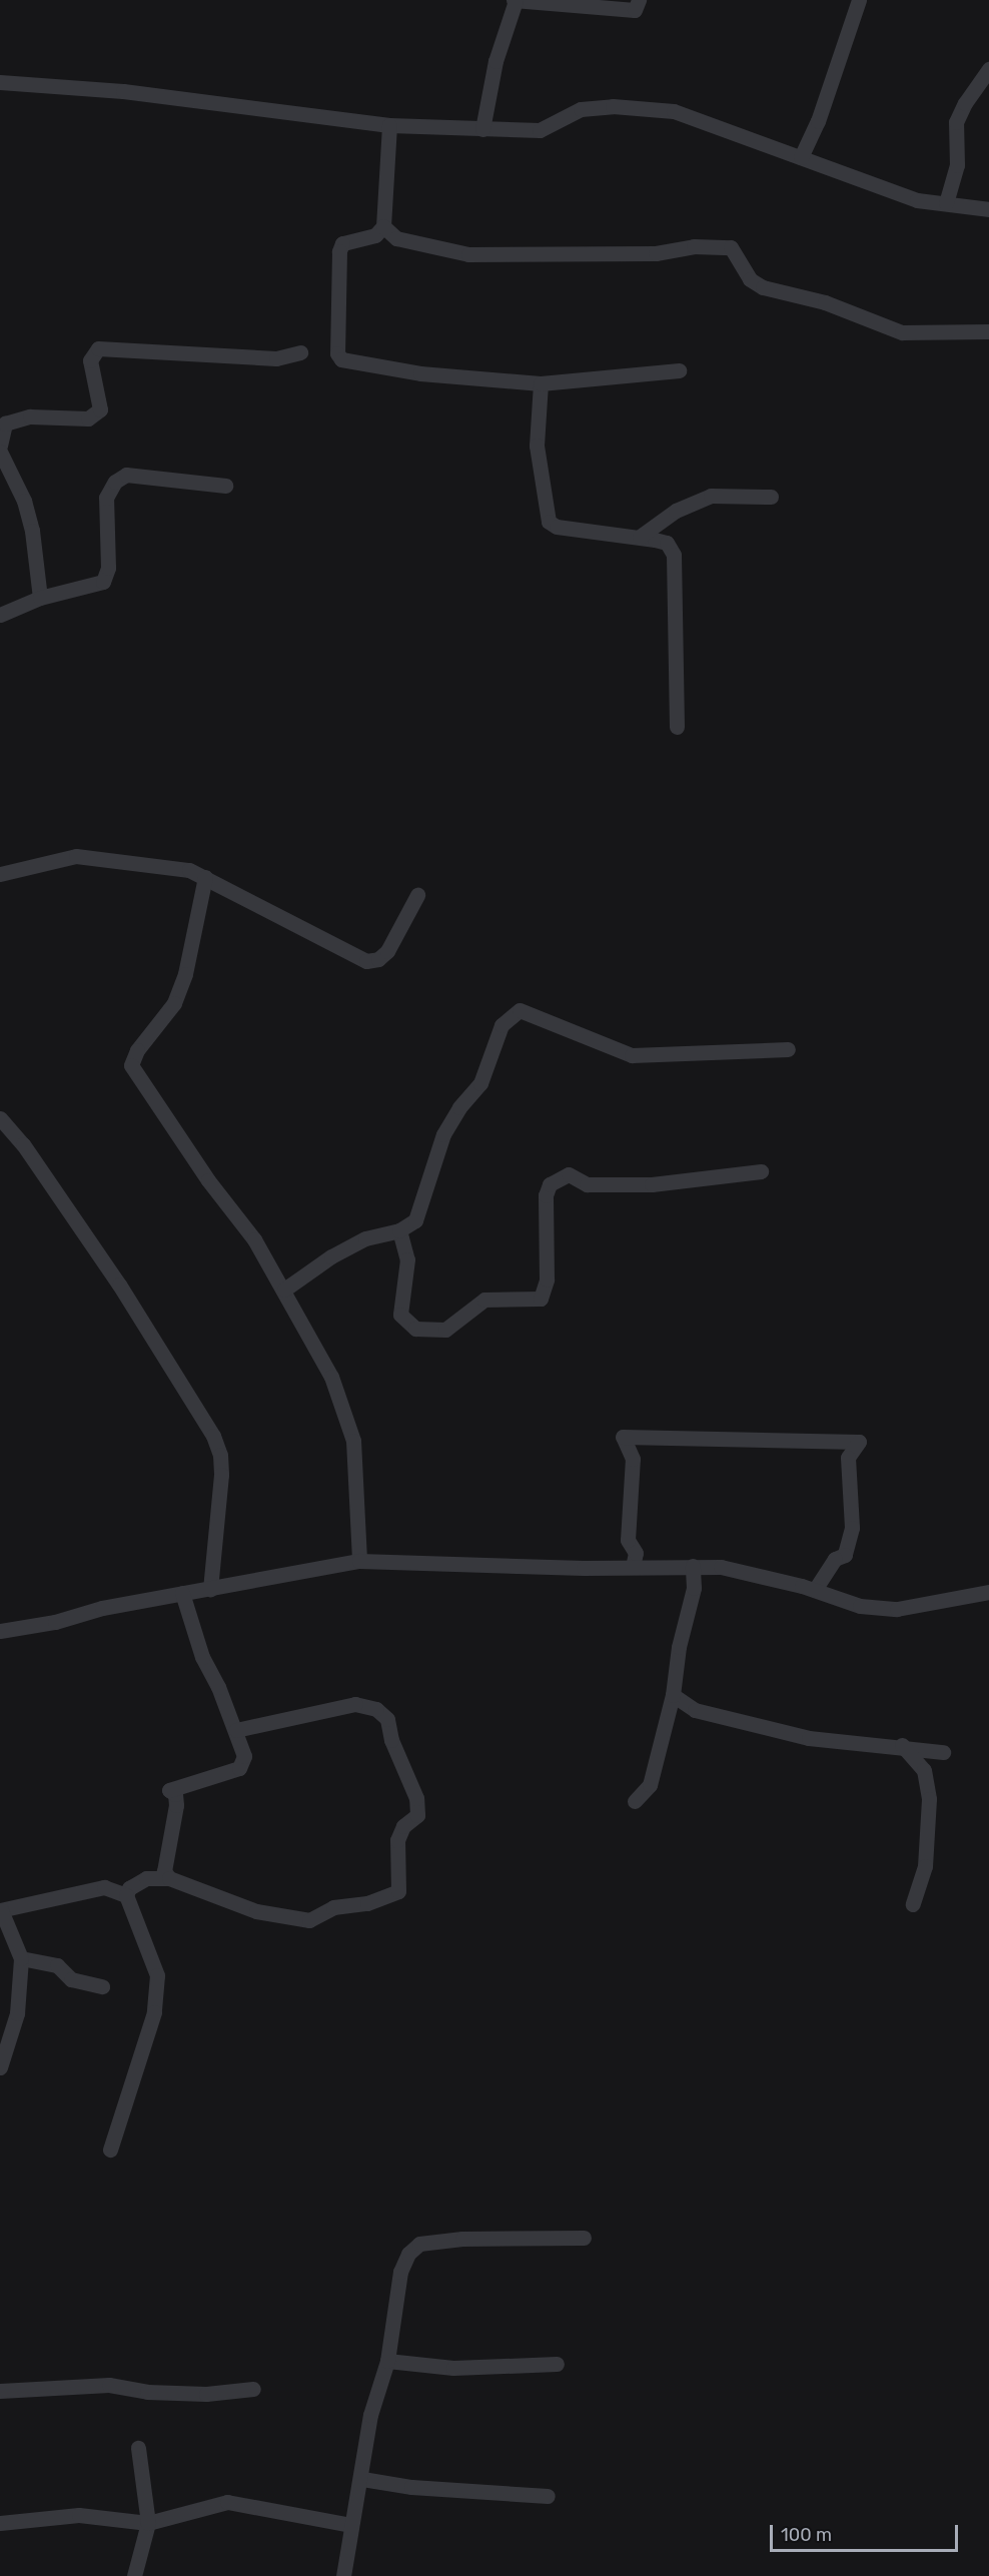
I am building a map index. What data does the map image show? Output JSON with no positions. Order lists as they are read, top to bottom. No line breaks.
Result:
{"scale_bar":"100 m"}
